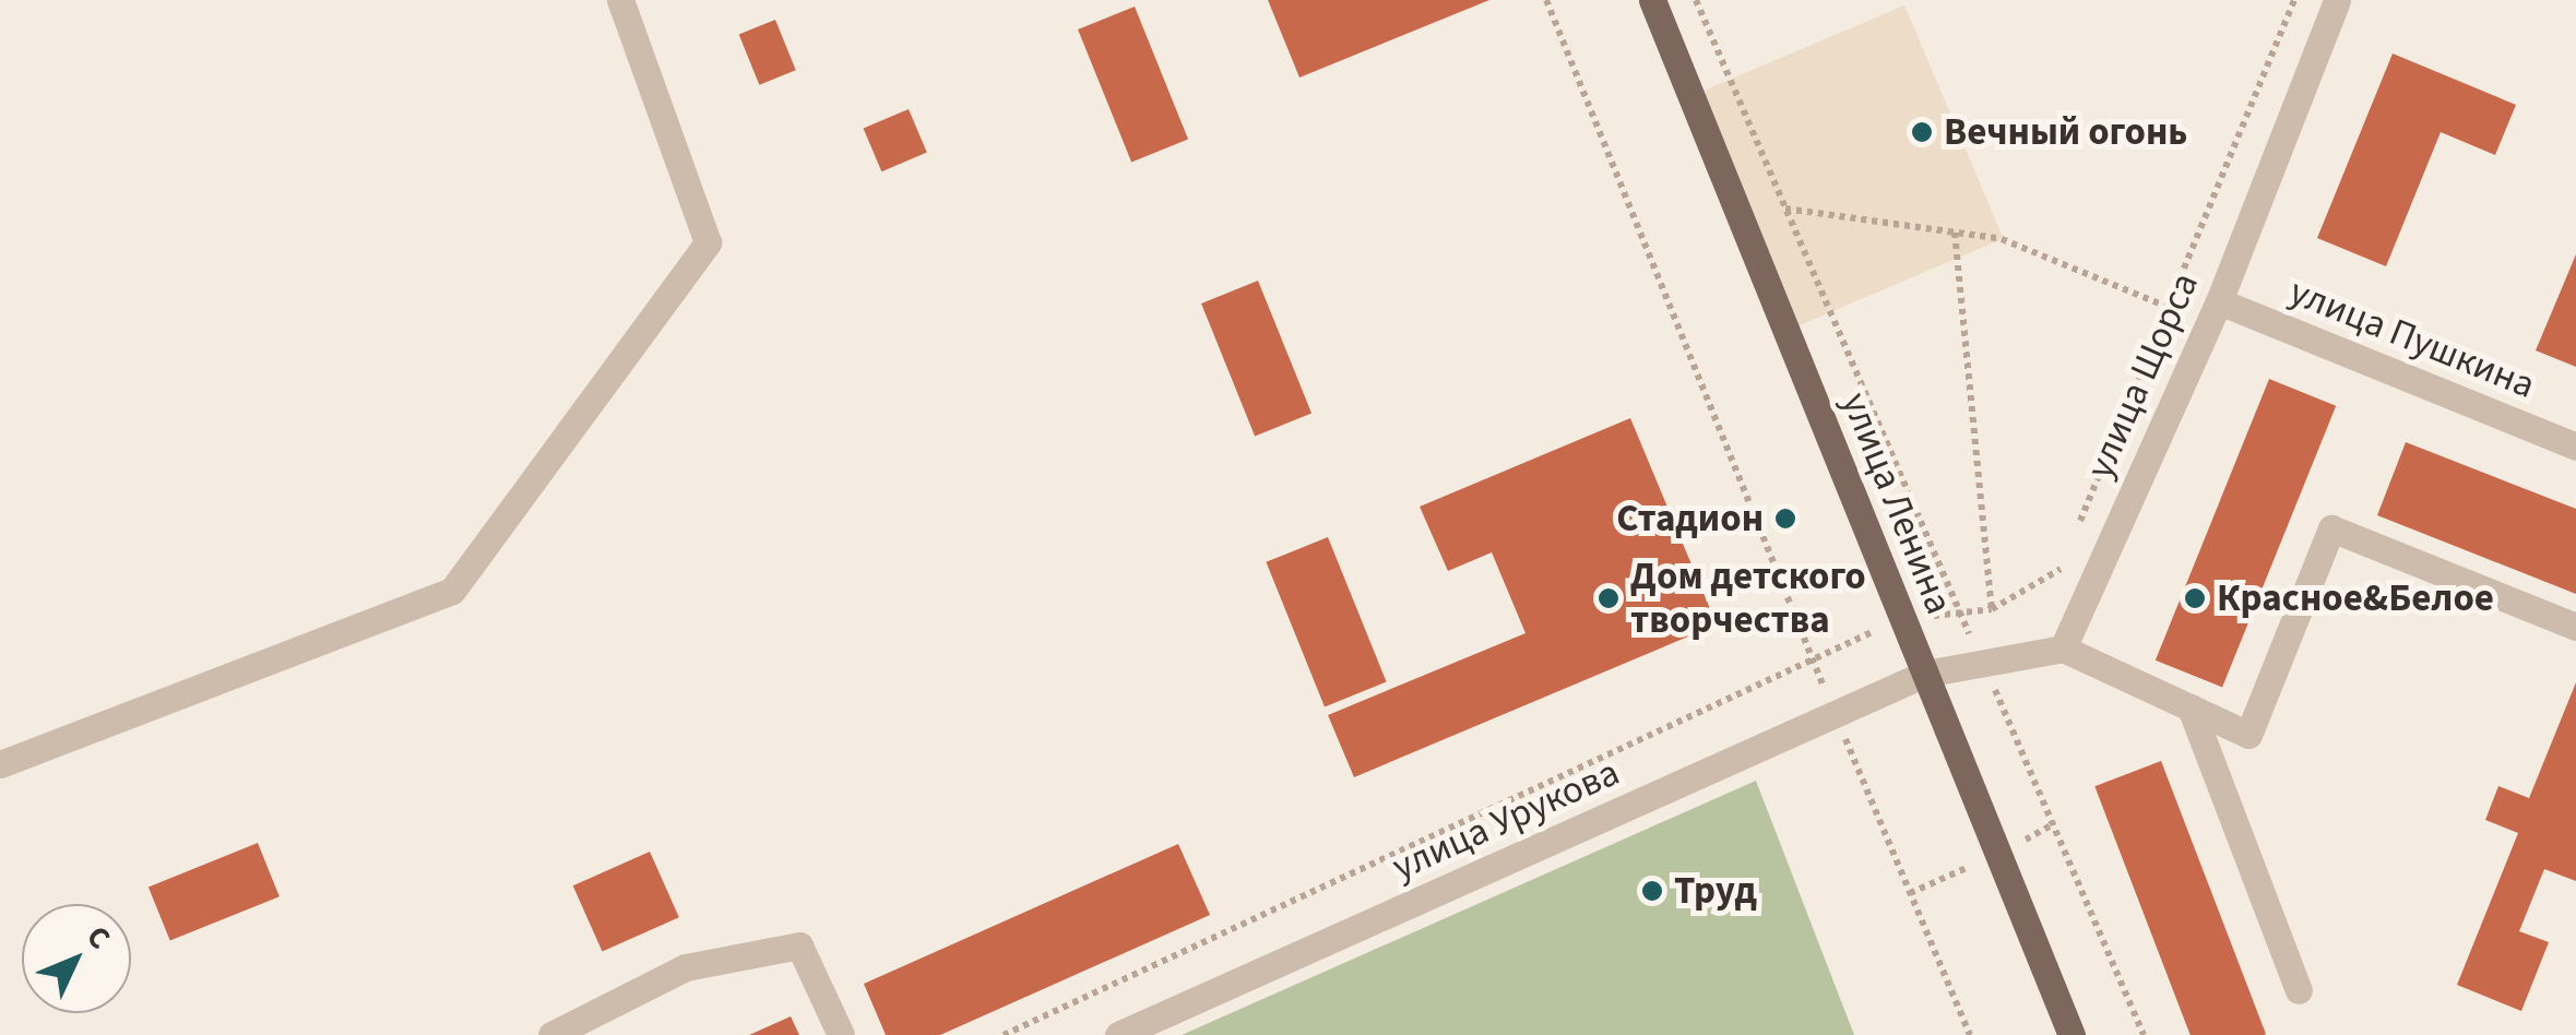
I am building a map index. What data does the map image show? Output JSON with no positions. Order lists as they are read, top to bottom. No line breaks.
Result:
{"streets":{"main road":["улица Ленина"],"street":["улица Пушкина","улица Щорса","улица Урукова"]},"crossings":[["улица Пушкина","улица Щорса"],["улица Ленина","улица Урукова"]],"places":["Вечный огонь","Стадион","Дом детского творчества","Красное&Белое","Труд"],"north":"top right"}
